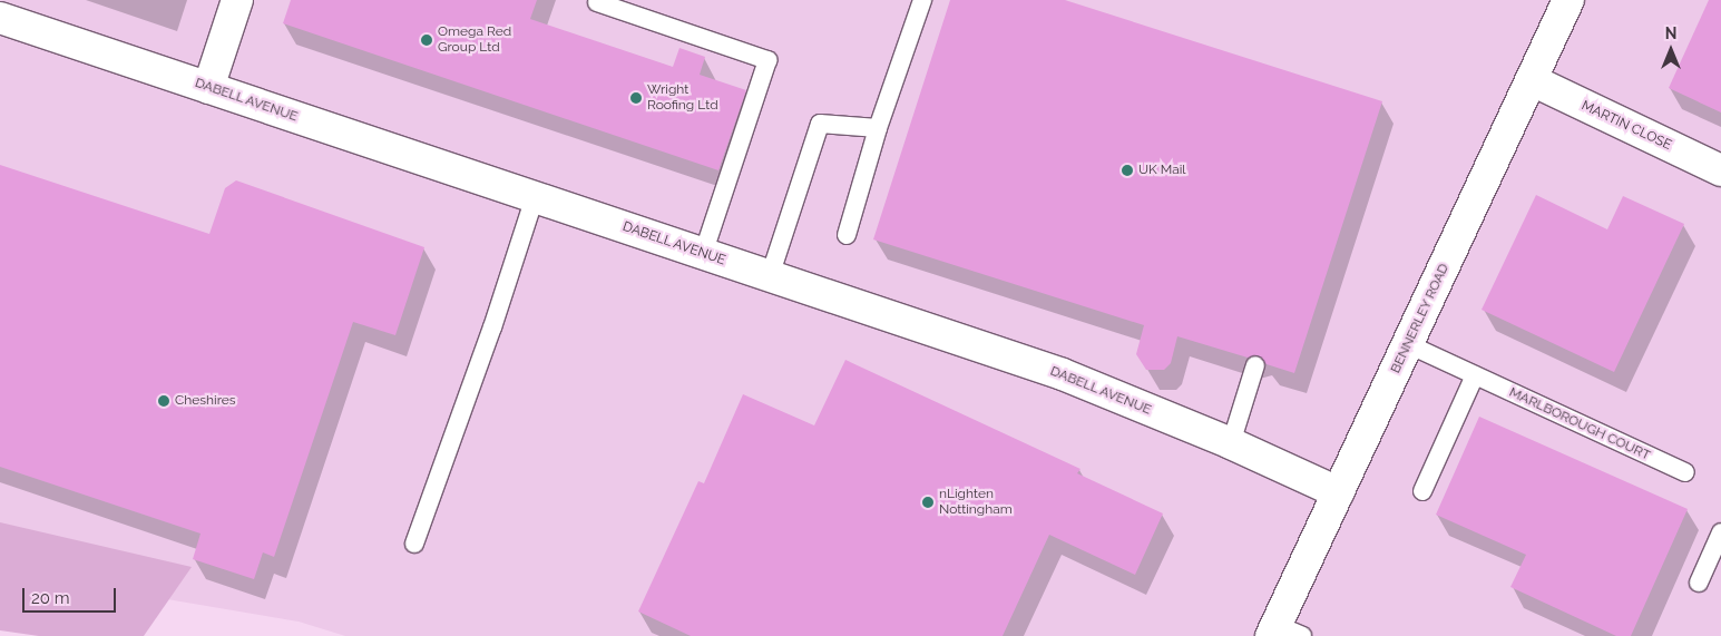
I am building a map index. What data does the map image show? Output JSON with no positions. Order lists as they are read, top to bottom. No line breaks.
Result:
{"streets":{"street":["DABELL AVENUE","MARTIN CLOSE","BENNERLEY ROAD"],"lane":["MARLBOROUGH COURT"]},"crossings":[["DABELL AVENUE","BENNERLEY ROAD"],["MARTIN CLOSE","BENNERLEY ROAD"],["BENNERLEY ROAD","MARLBOROUGH COURT"]],"places":["Omega Red Group Ltd","Wright Roofing Ltd","UK Mail","Cheshires","nLighten Nottingham"],"scale_bar":"20 m","north":"top"}
